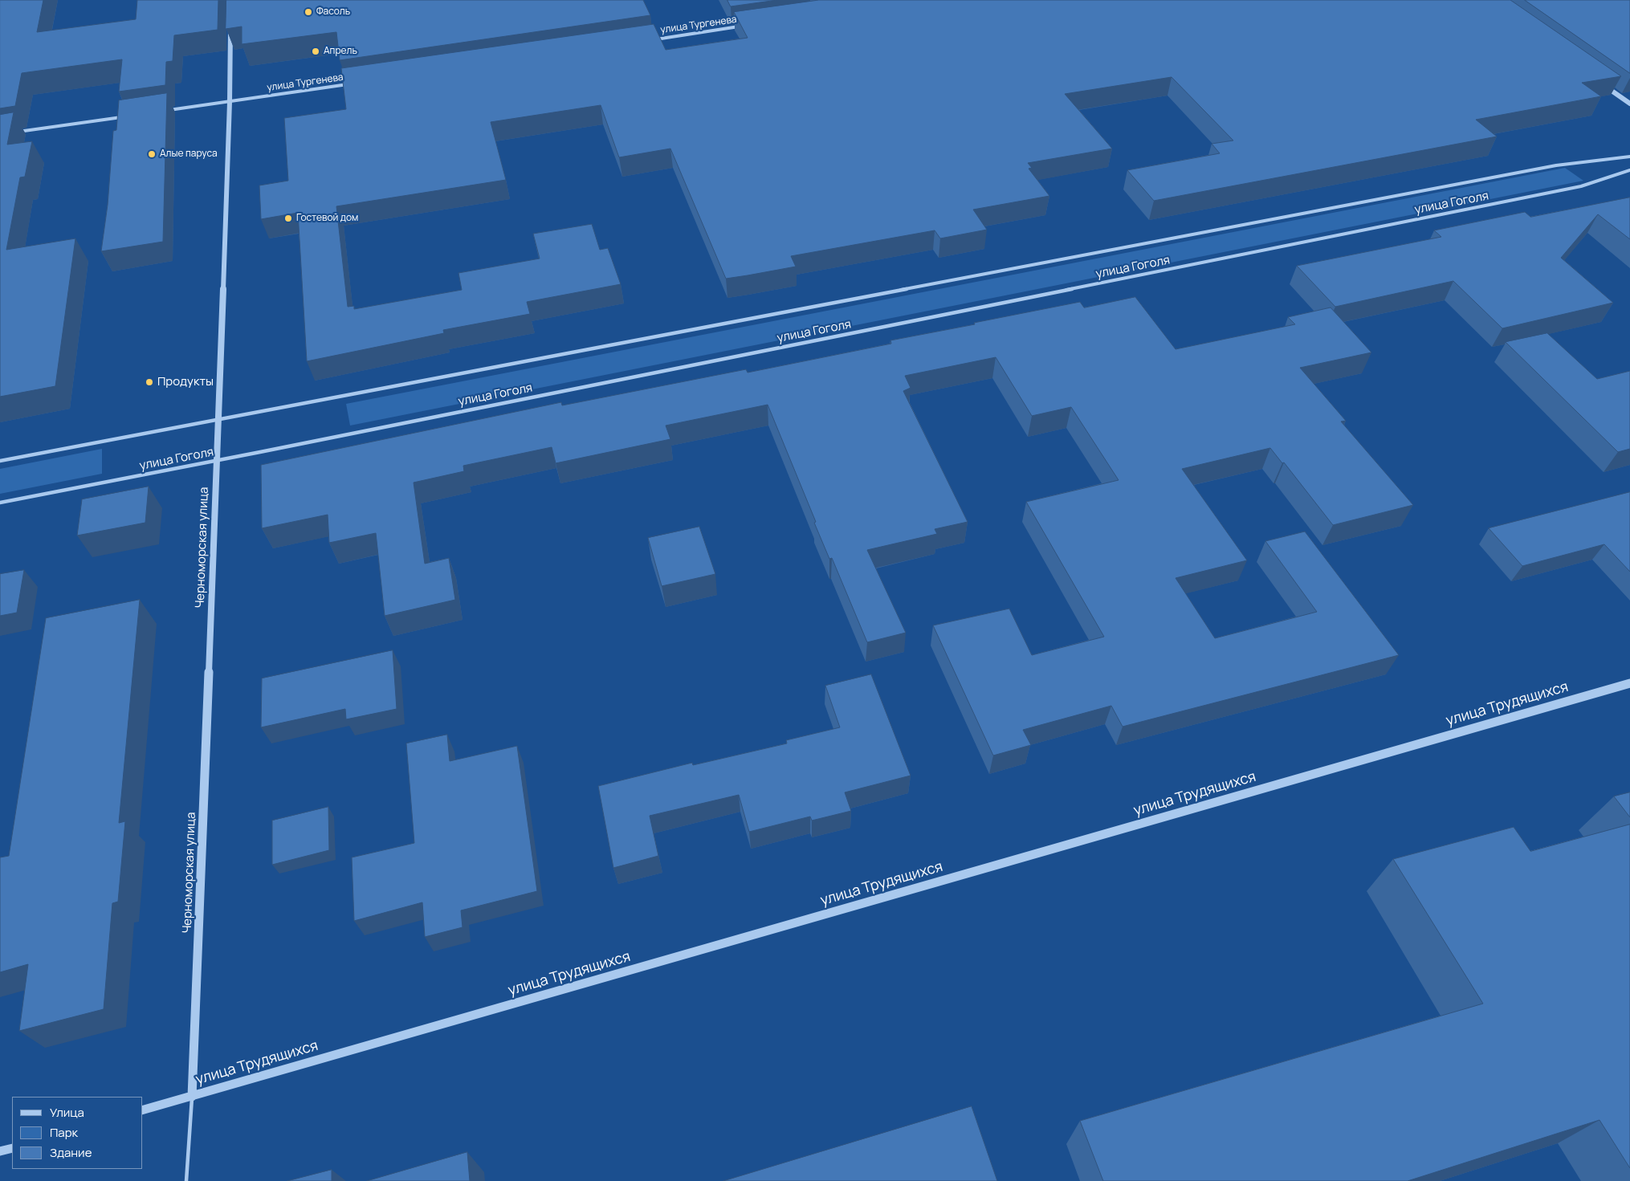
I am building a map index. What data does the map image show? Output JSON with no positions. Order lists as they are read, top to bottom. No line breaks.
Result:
{"streets":{"street":["улица Тургенева","улица Гоголя","Черноморская улица","улица Трудящихся"]},"crossings":[["улица Тургенева","Черноморская улица"],["улица Гоголя","Черноморская улица"],["Черноморская улица","улица Трудящихся"]],"places":["Фасоль","Апрель","Алые паруса","Гостевой дом","Продукты"],"legend":["Улица","Парк","Здание"]}
